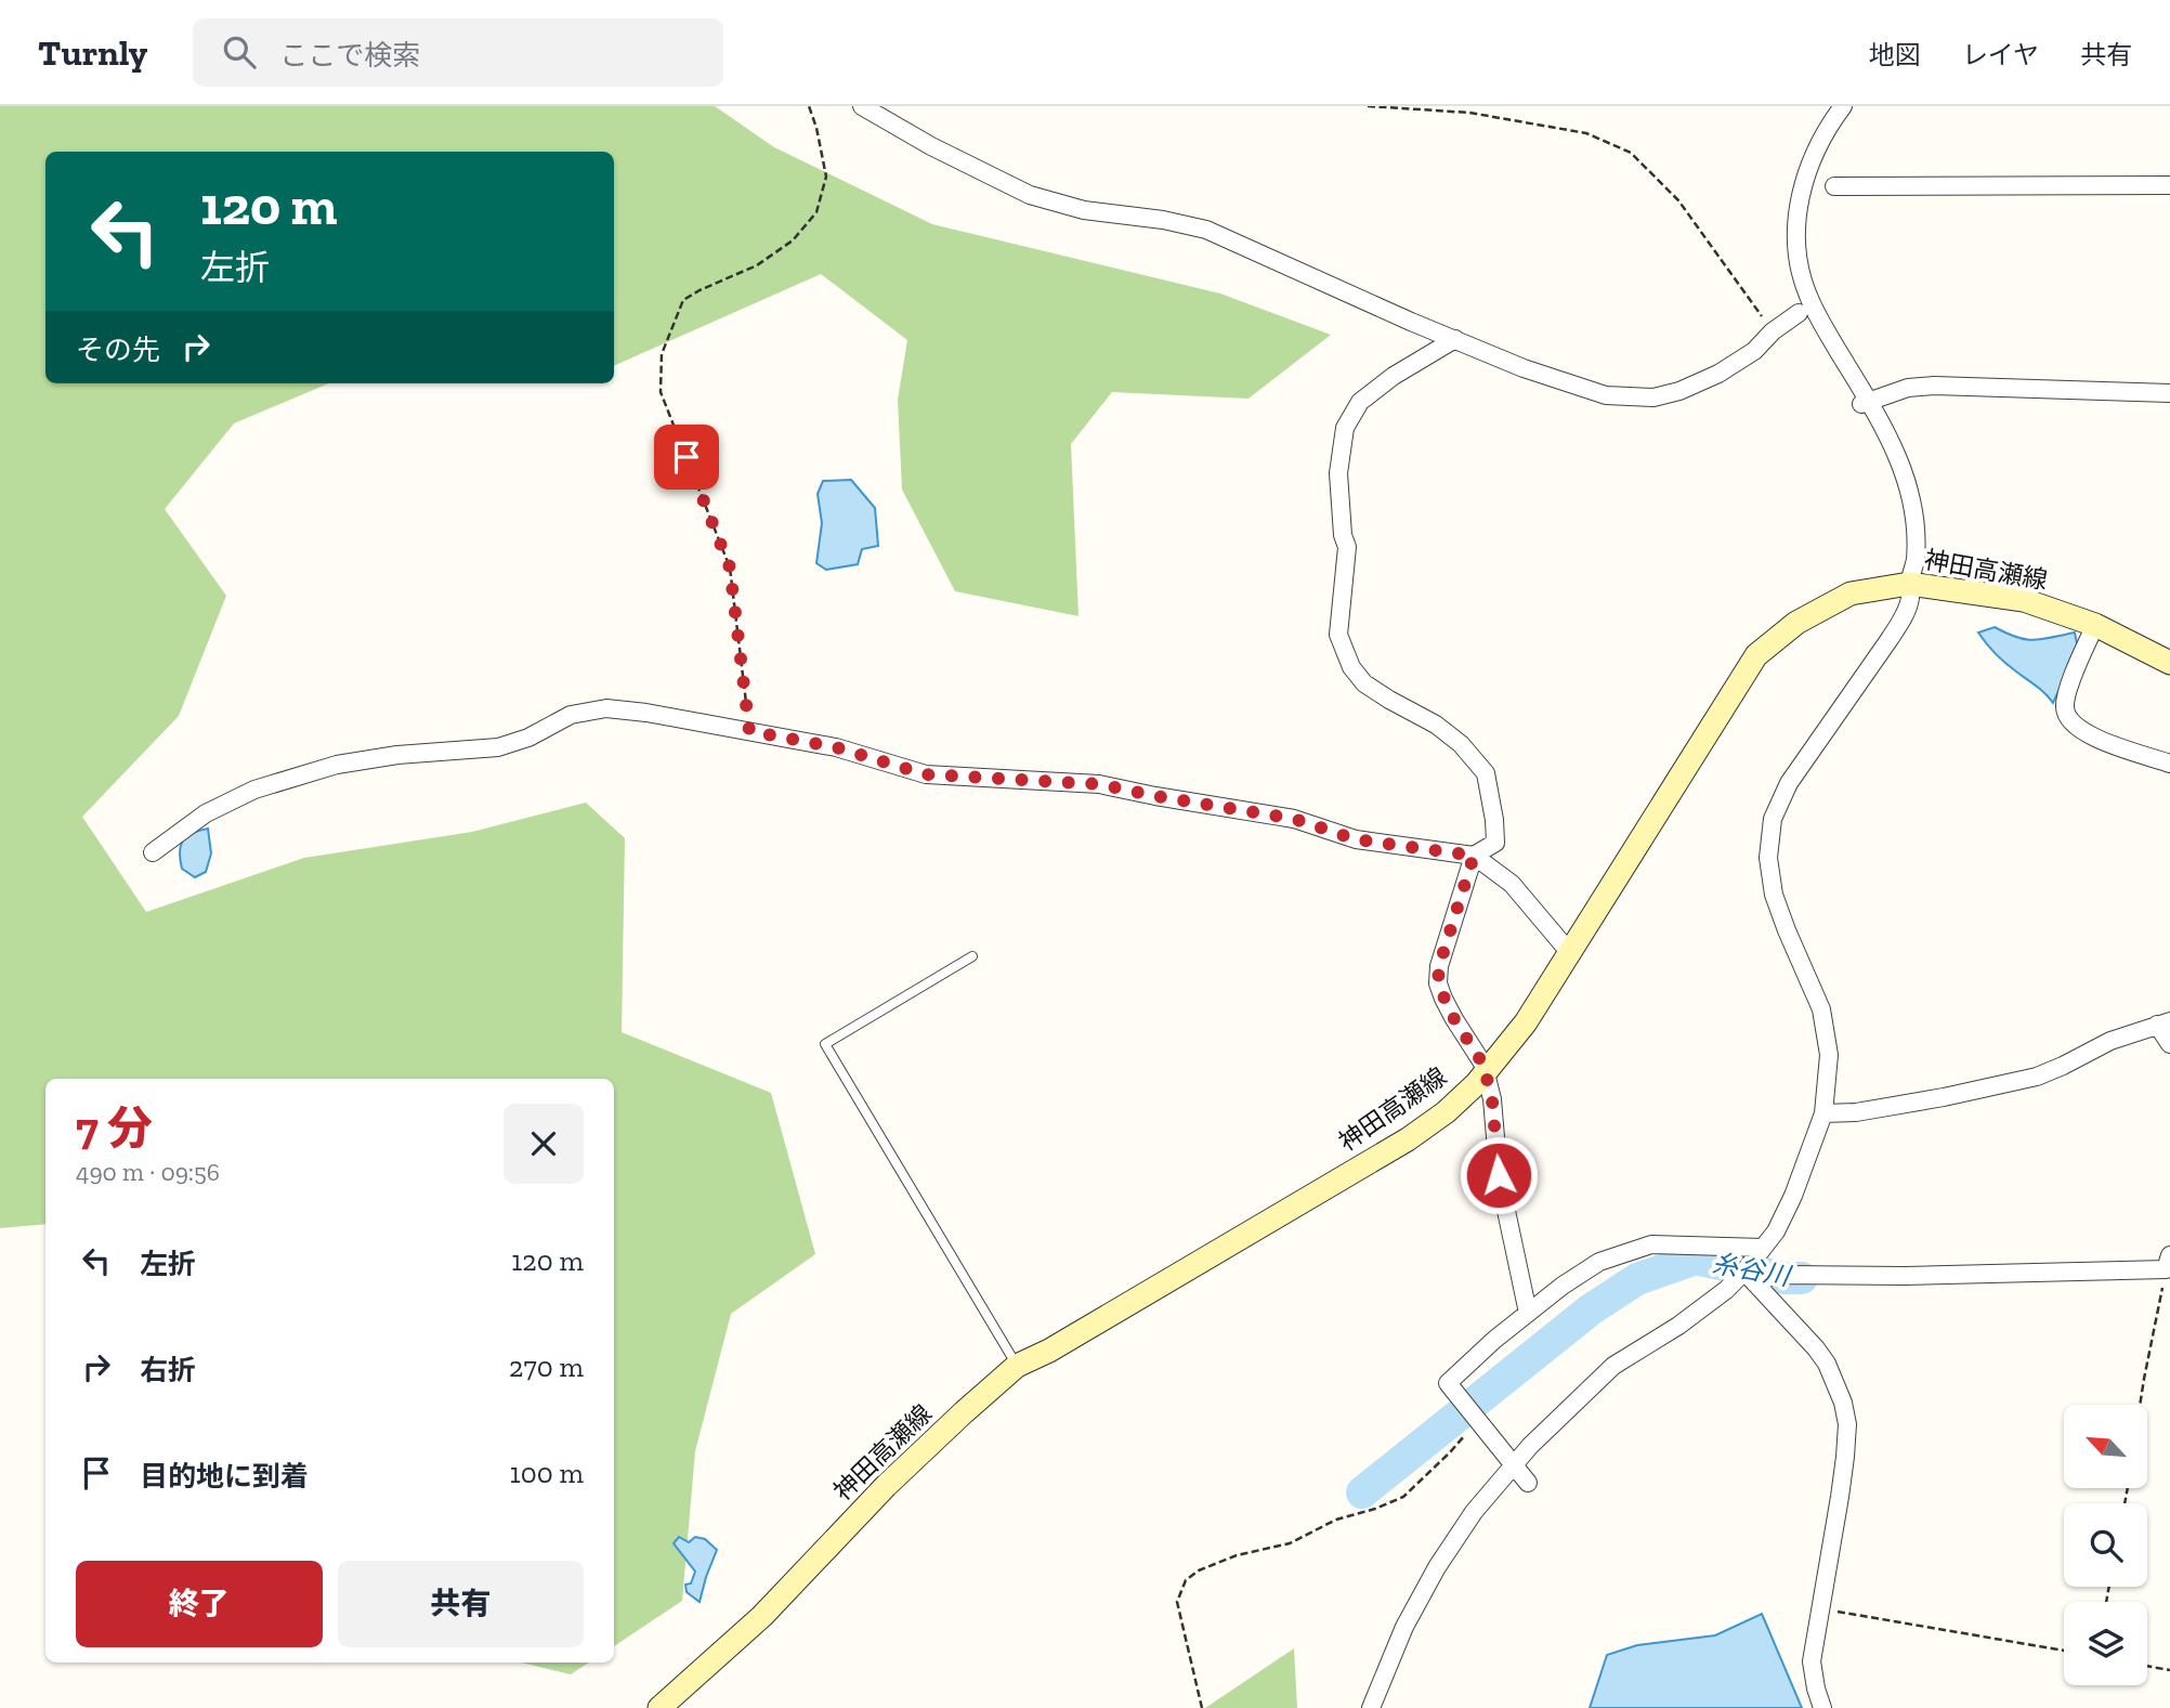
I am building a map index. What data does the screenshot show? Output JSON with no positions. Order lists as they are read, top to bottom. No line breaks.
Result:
{"streets":{"main road":["神田高瀬線"]},"water":["糸谷川"],"north":"top left","page":{"header":"Turnly","search":"ここで検索","nav":["地図","レイヤ","共有"],"turn":["120 m","左折"],"then":"その先","heading":["7 分","490 m · 09:56"],"list":[{"name":"左折","value":"120 m"},{"name":"右折","value":"270 m"},{"name":"目的地に到着","value":"100 m"}],"buttons":["終了","共有"]}}
